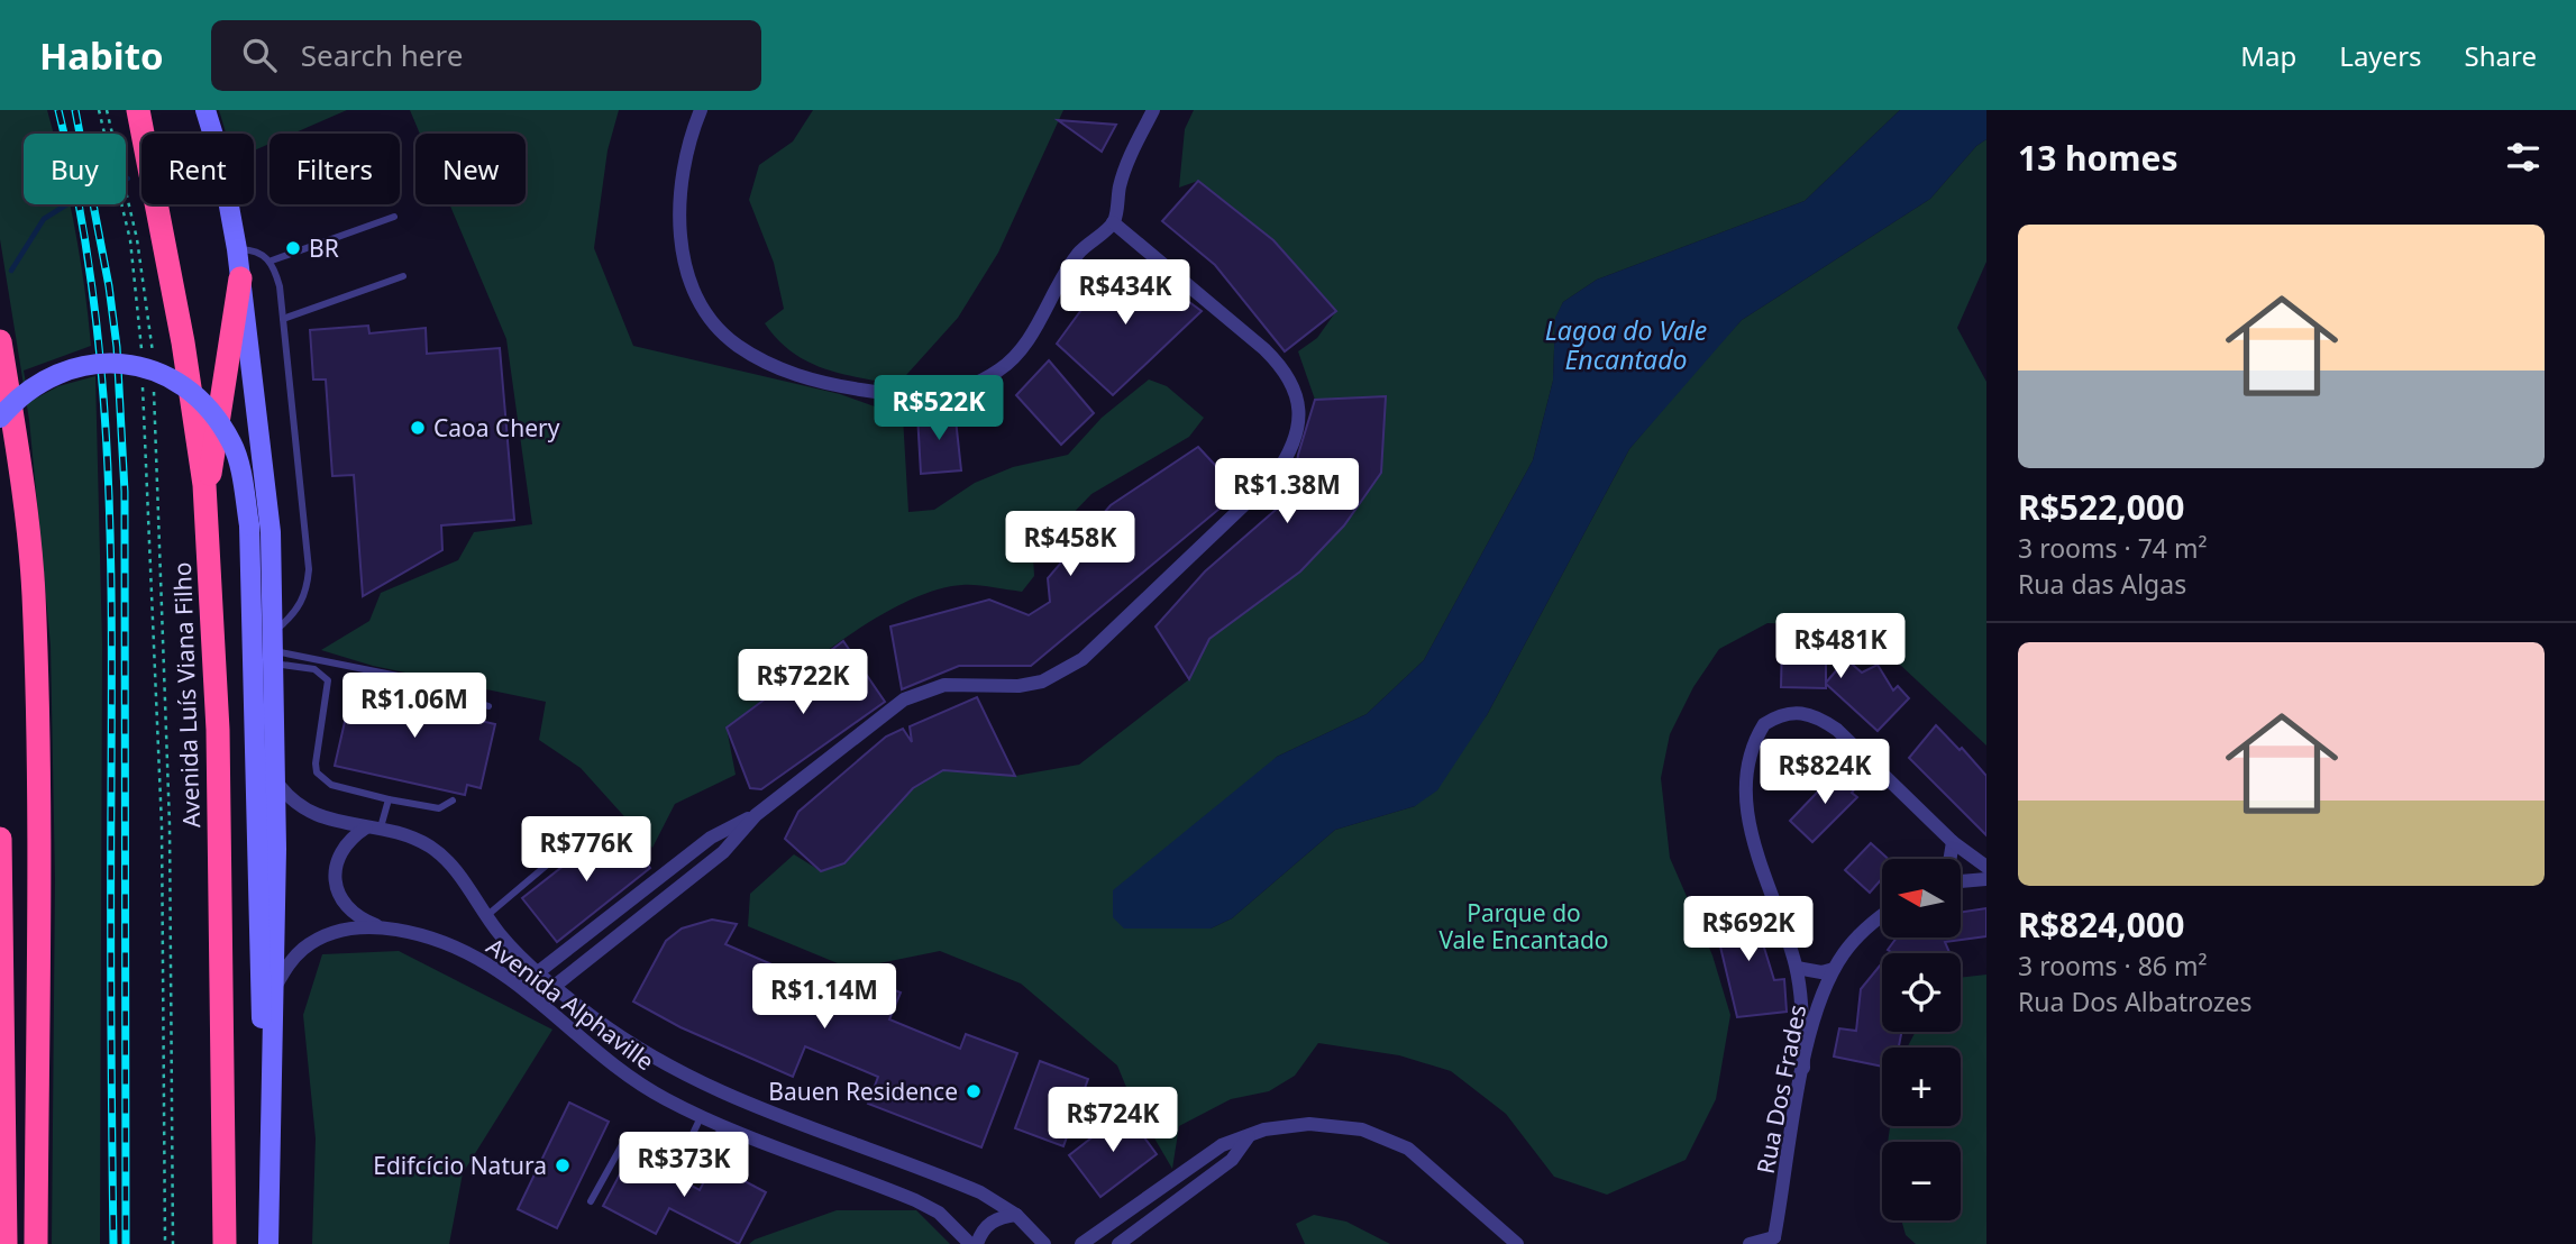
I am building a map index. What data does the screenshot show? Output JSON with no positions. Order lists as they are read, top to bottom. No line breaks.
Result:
{"streets":{"highway":["Avenida Luís Viana Filho"],"street":["Avenida Alphaville","Rua Dos Frades"]},"water":["Lagoa do Vale Encantado"],"parks":["Parque do Vale Encantado"],"places":["BR","Caoa Chery","Bauen Residence","Edifcício Natura"],"north":"left","page":{"header":"Habito","search":"Search here","nav":["Map","Layers","Share"],"heading":"13 homes","chip":["Buy","Rent","Filters","New"],"list":[{"name":"R$522,000","note":"3 rooms · 74 m² · Rua das Algas"},{"name":"R$824,000","note":"3 rooms · 86 m² · Rua Dos Albatrozes"}],"price":["R$434K","R$522K","R$1.38M","R$458K","R$481K","R$722K","R$1.06M","R$824K","R$776K","R$692K","R$1.14M","R$724K","R$373K"],"map_buttons":["+","−"]}}
